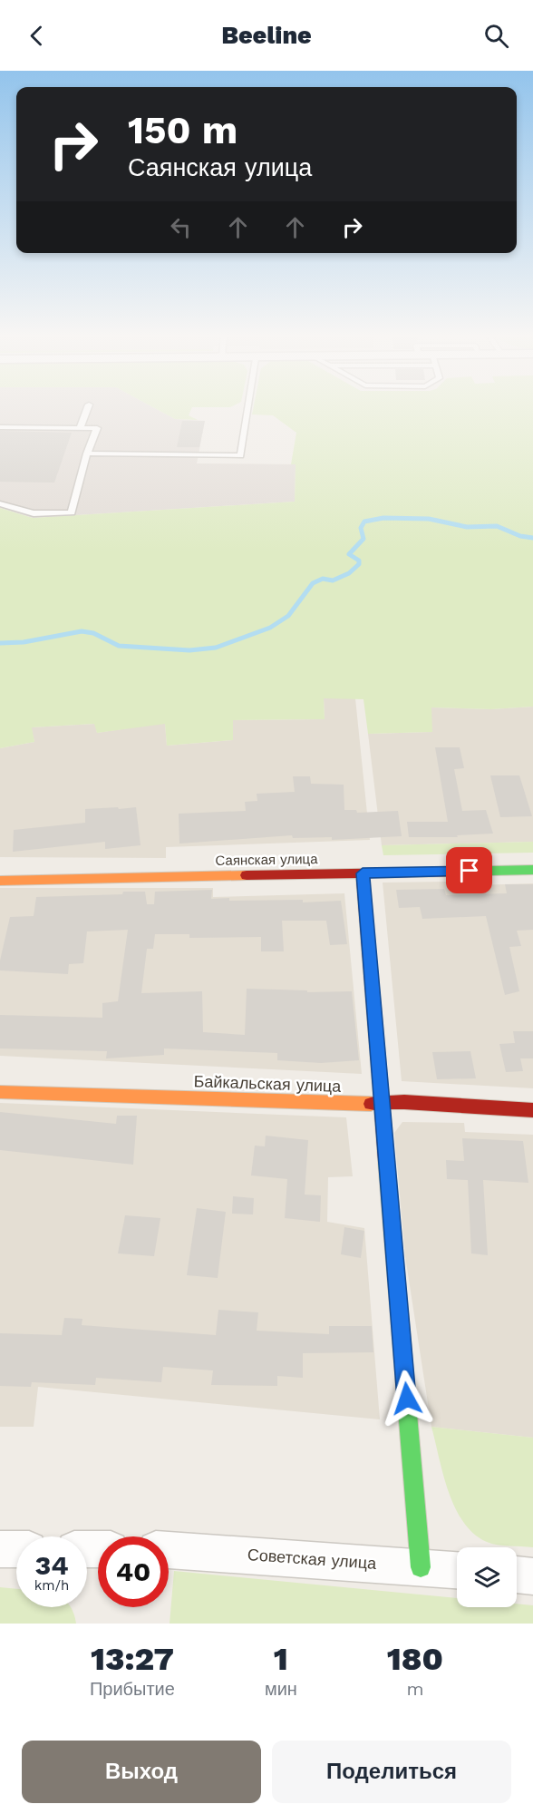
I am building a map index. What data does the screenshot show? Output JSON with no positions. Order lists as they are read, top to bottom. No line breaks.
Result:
{"streets":{"street":["Саянская улица","Байкальская улица","Советская улица"]},"page":{"header":"Beeline","turn":["150 m","Саянская улица"],"speed":"34 km/h","limit":"40","eta":["13:27","Прибытие","1","мин","180","m"],"buttons":["Выход","Поделиться"]}}
